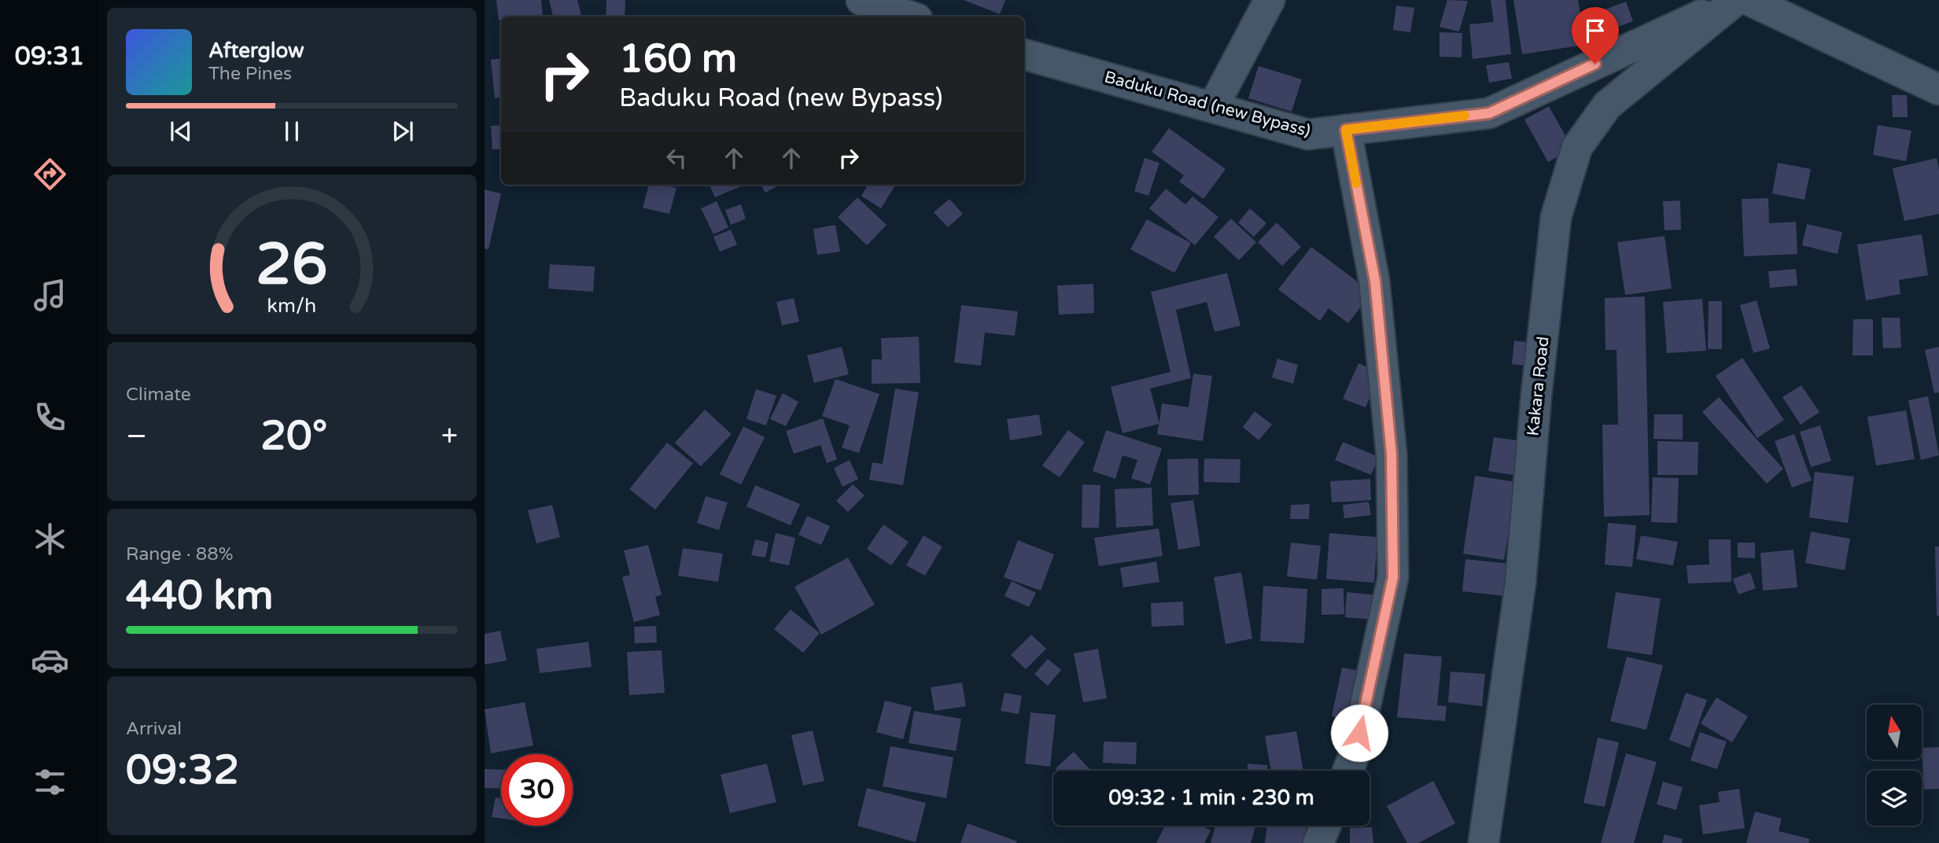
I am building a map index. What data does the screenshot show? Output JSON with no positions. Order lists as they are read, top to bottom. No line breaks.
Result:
{"streets":{"street":["Baduku Road (new Bypass)","Kakara Road"]},"crossings":[["Baduku Road (new Bypass)","Kakara Road"]],"north":"top","page":{"tabs":"09:31","turn":["160 m","Baduku Road (new Bypass)"],"song":["Afterglow","The Pines"],"tile":["Climate",["Range · 88%","440 km"],["Arrival","09:32"]],"heat":["−","20°","+"],"limit":"30","trip":"09:32 · 1 min · 230 m","gauge":["26","km/h"]}}
